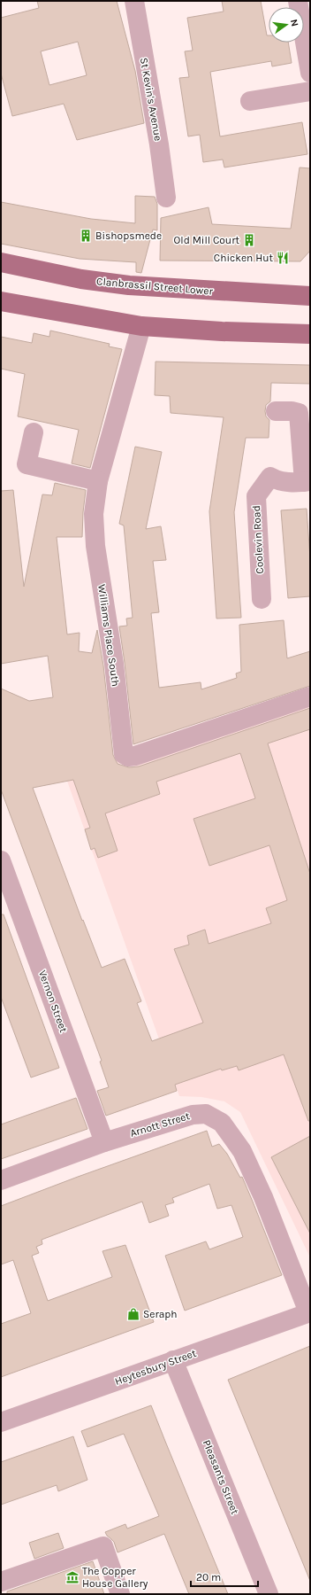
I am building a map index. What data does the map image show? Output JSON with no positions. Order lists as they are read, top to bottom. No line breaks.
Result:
{"streets":{"main road":["Clanbrassil Street Lower"],"street":["St Kevin's Avenue","Coolevin Road","Williams Place South","Vernon Street","Arnott Street","Heytesbury Street","Pleasants Street"]},"crossings":[["Vernon Street","Arnott Street"],["Arnott Street","Heytesbury Street"],["Heytesbury Street","Pleasants Street"]],"places":{"building":["Bishopsmede","Old Mill Court"],"restaurant":["Chicken Hut"],"shop":["Seraph"],"museum":["The Copper House Gallery"]},"scale_bar":"20 m","north":"right"}
